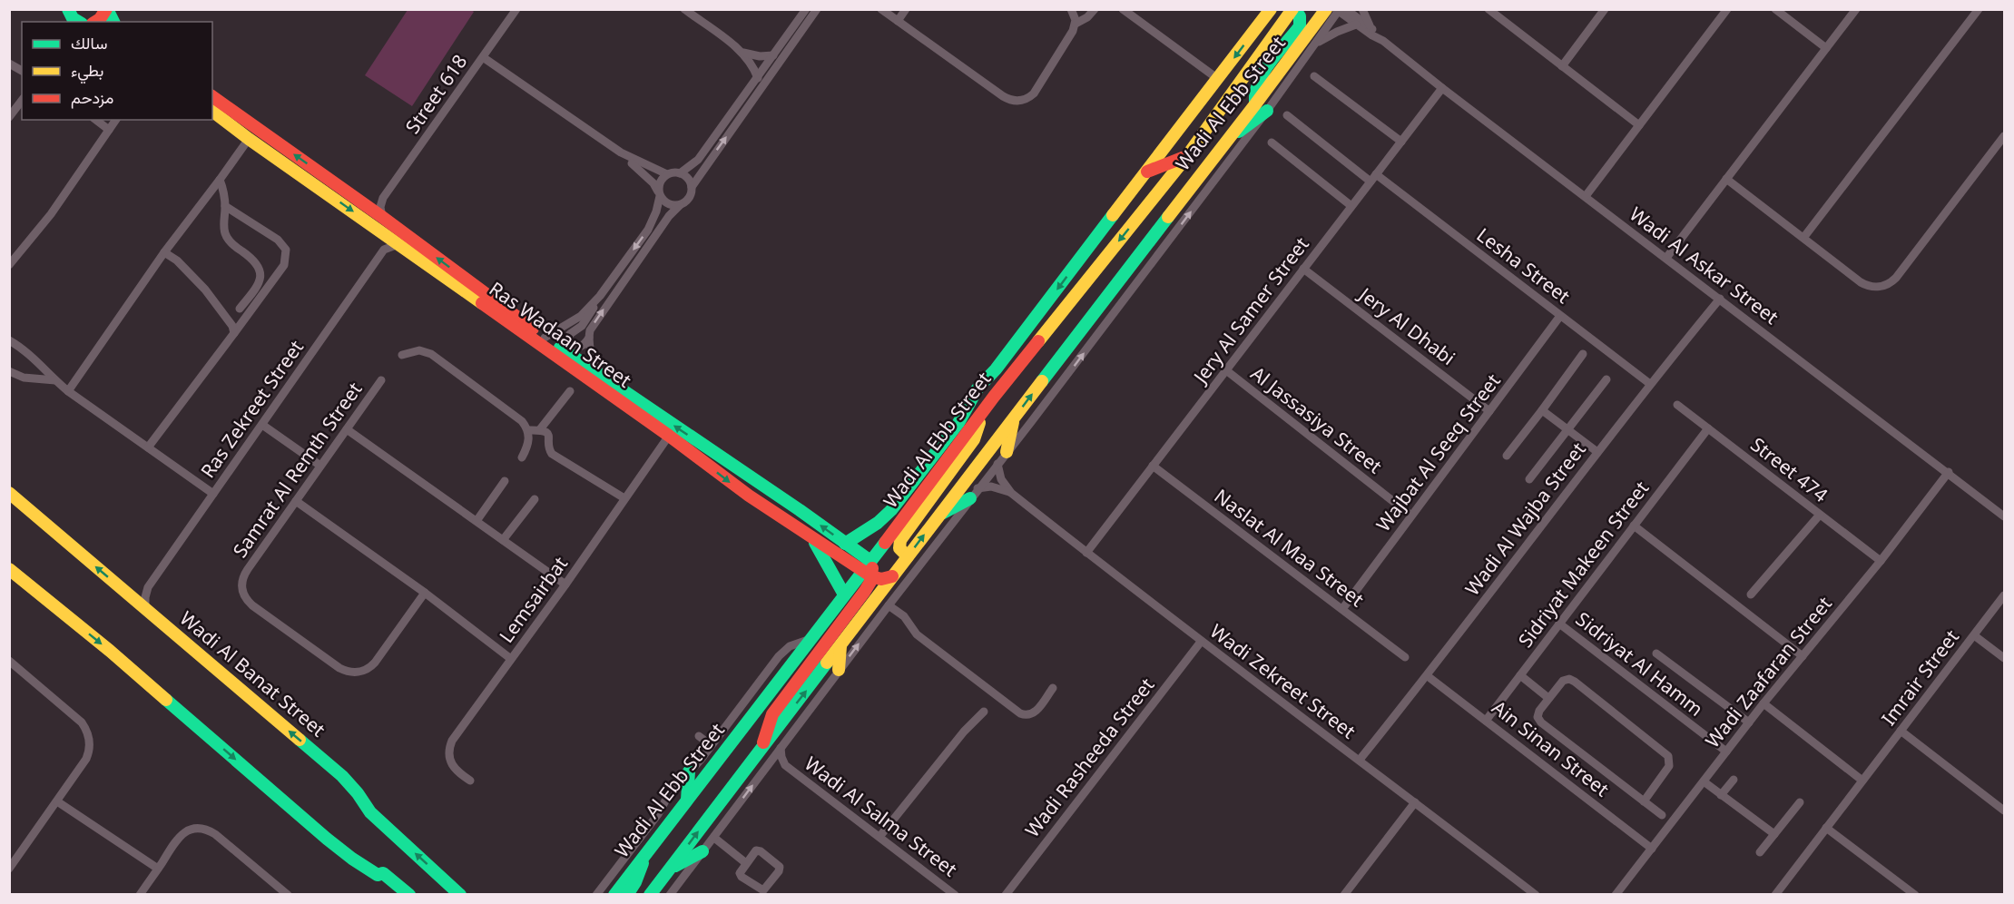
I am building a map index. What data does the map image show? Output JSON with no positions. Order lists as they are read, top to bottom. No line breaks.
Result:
{"streets":{"street":["Street 618","Wadi Al Ebb Street","Lesha Street","Wadi Al Askar Street","Jery Al Samer Street","Jery Al Dhabi","Ras Wadaan Street","Ras Zekreet Street","Al Jassasiya Street","Wajbat Al Seeq Street","Samrat Al Remth Street","Street 474","Wadi Al Wajba Street","Naslat Al Maa Street","Sidriyat Makeen Street","Lemsairbat","Sidriyat Al Hamm","Wadi Zaafaran Street","Wadi Al Banat Street","Imrair Street","Wadi Zekreet Street","Ain Sinan Street","Wadi Rasheeda Street","Wadi Al Salma Street"]},"crossings":[["Wadi Al Ebb Street","Wadi Al Askar Street"],["Wadi Al Ebb Street","Ras Wadaan Street"],["Lesha Street","Jery Al Samer Street"],["Lesha Street","Wajbat Al Seeq Street"],["Lesha Street","Wadi Al Wajba Street"],["Wadi Al Askar Street","Jery Al Samer Street"],["Wadi Al Askar Street","Wadi Al Wajba Street"],["Wadi Al Askar Street","Wadi Zaafaran Street"],["Jery Al Samer Street","Jery Al Dhabi"],["Jery Al Samer Street","Al Jassasiya Street"],["Jery Al Samer Street","Naslat Al Maa Street"],["Jery Al Samer Street","Wadi Zekreet Street"],["Jery Al Dhabi","Wajbat Al Seeq Street"],["Ras Wadaan Street","Lemsairbat"],["Ras Zekreet Street","Wadi Al Banat Street"],["Al Jassasiya Street","Wajbat Al Seeq Street"],["Wajbat Al Seeq Street","Naslat Al Maa Street"],["Street 474","Sidriyat Makeen Street"],["Street 474","Wadi Zaafaran Street"],["Wadi Al Wajba Street","Wadi Zekreet Street"],["Wadi Al Wajba Street","Ain Sinan Street"],["Sidriyat Makeen Street","Sidriyat Al Hamm"],["Sidriyat Makeen Street","Ain Sinan Street"],["Sidriyat Al Hamm","Wadi Zaafaran Street"],["Wadi Zaafaran Street","Ain Sinan Street"],["Wadi Zekreet Street","Wadi Rasheeda Street"]],"legend":["سالك","بطيء","مزدحم"]}
